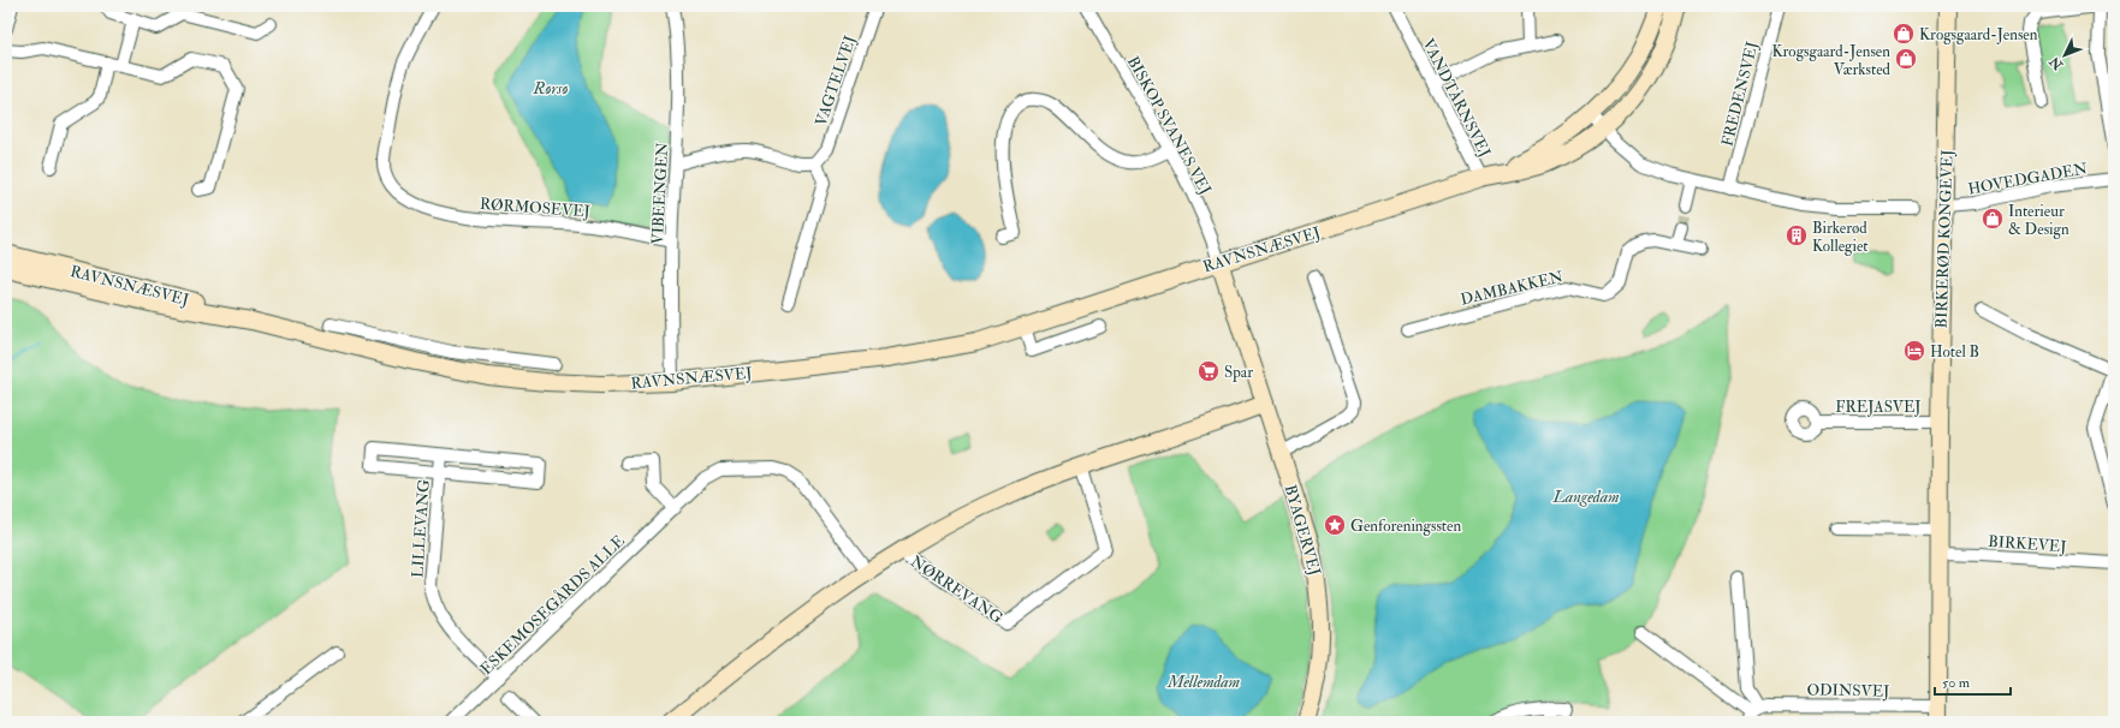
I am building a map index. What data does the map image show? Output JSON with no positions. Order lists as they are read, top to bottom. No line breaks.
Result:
{"streets":{"main road":["BIRKERØD KONGEVEJ","RAVNSNÆSVEJ","BYAGERVEJ","NØRREVANG"],"street":["VAGTELVEJ","FREDENSVEJ","VANDTÅRNSVEJ","BISKOP SVANES VEJ","HOVEDGADEN","VIBEENGEN","RØRMOSEVEJ","DAMBAKKEN","FREJASVEJ","LILLEVANG","BIRKEVEJ","ESKEMOSEGÅRDS ALLE","ODINSVEJ"]},"crossings":[["VANDTÅRNSVEJ","RAVNSNÆSVEJ"],["BISKOP SVANES VEJ","RAVNSNÆSVEJ"],["BISKOP SVANES VEJ","BYAGERVEJ"],["HOVEDGADEN","BIRKERØD KONGEVEJ"],["VIBEENGEN","RØRMOSEVEJ"],["VIBEENGEN","RAVNSNÆSVEJ"],["BIRKERØD KONGEVEJ","FREJASVEJ"],["BIRKERØD KONGEVEJ","BIRKEVEJ"],["BIRKERØD KONGEVEJ","ODINSVEJ"],["RAVNSNÆSVEJ","BYAGERVEJ"],["LILLEVANG","ESKEMOSEGÅRDS ALLE"],["BYAGERVEJ","NØRREVANG"],["NØRREVANG","ESKEMOSEGÅRDS ALLE"]],"water":["Rørsø","Langedam","Mellemdam"],"places":{"shop":["Krogsgaard-Jensen","Krogsgaard-Jensen Værksted","Interieur & Design"],"building":["Birkerød Kollegiet"],"hotel":["Hotel B"],"supermarket":["Spar"],"place":["Genforeningssten"]},"scale_bar":"50 m","north":"bottom left"}
